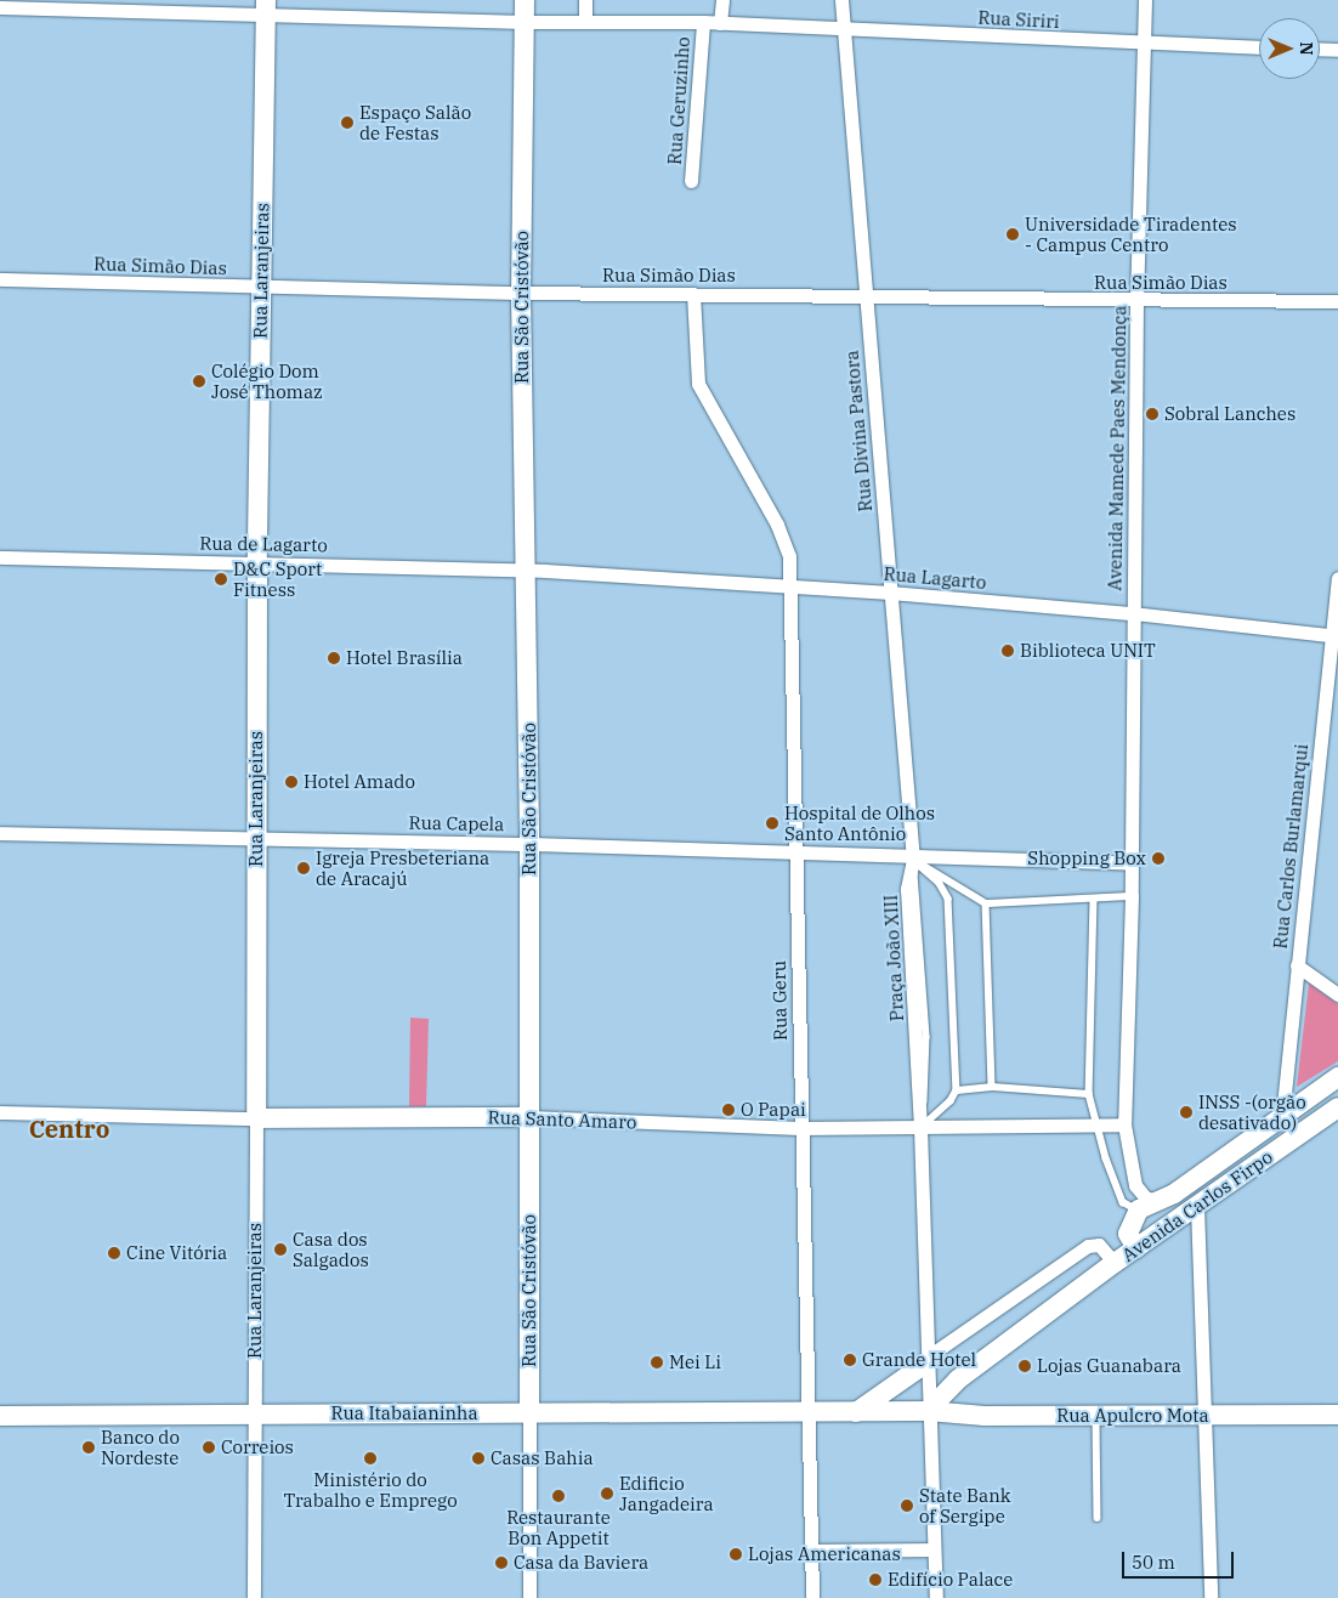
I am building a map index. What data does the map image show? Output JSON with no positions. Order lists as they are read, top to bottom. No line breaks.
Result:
{"streets":{"street":["Rua Siriri","Rua Geruzinho","Rua Simão Dias","Rua Laranjeiras","Rua São Cristóvão","Rua Divina Pastora","Avenida Mamede Paes Mendonça","Rua de Lagarto","Rua Lagarto","Rua Capela","Rua Carlos Burlamarqui","Praça João XIII","Rua Geru","Rua Santo Amaro","Avenida Carlos Firpo","Rua Itabaianinha","Rua Apulcro Mota"]},"crossings":[["Rua Siriri","Rua Geruzinho"],["Rua Siriri","Rua Laranjeiras"],["Rua Siriri","Rua São Cristóvão"],["Rua Siriri","Rua Divina Pastora"],["Rua Siriri","Avenida Mamede Paes Mendonça"],["Rua Simão Dias","Rua Laranjeiras"],["Rua Simão Dias","Rua São Cristóvão"],["Rua Simão Dias","Rua Divina Pastora"],["Rua Simão Dias","Avenida Mamede Paes Mendonça"],["Rua Simão Dias","Rua Geru"],["Rua Laranjeiras","Rua de Lagarto"],["Rua Laranjeiras","Rua Capela"],["Rua Laranjeiras","Rua Santo Amaro"],["Rua Laranjeiras","Rua Itabaianinha"],["Rua São Cristóvão","Rua de Lagarto"],["Rua São Cristóvão","Rua Lagarto"],["Rua São Cristóvão","Rua Capela"],["Rua São Cristóvão","Rua Santo Amaro"],["Rua São Cristóvão","Rua Itabaianinha"],["Rua Divina Pastora","Rua Lagarto"],["Rua Divina Pastora","Rua Capela"],["Rua Divina Pastora","Praça João XIII"],["Avenida Mamede Paes Mendonça","Rua Lagarto"],["Rua de Lagarto","Rua Lagarto"],["Rua Lagarto","Rua Carlos Burlamarqui"],["Rua Lagarto","Rua Geru"],["Rua Capela","Praça João XIII"],["Rua Capela","Rua Geru"],["Rua Carlos Burlamarqui","Avenida Carlos Firpo"],["Praça João XIII","Rua Santo Amaro"],["Praça João XIII","Avenida Carlos Firpo"],["Praça João XIII","Rua Apulcro Mota"],["Rua Geru","Rua Santo Amaro"],["Rua Geru","Rua Itabaianinha"],["Rua Santo Amaro","Avenida Carlos Firpo"],["Avenida Carlos Firpo","Rua Apulcro Mota"],["Rua Itabaianinha","Rua Apulcro Mota"]],"districts":["Centro"],"places":["Espaço Salão de Festas","Universidade Tiradentes - Campus Centro","Colégio Dom José Thomaz","Sobral Lanches","D&C Sport Fitness","Biblioteca UNIT","Hotel Brasília","Hotel Amado","Hospital de Olhos Santo Antônio","Shopping Box","Igreja Presbeteriana de Aracajú","O Papai","INSS -(orgão desativado)","Casa dos Salgados","Cine Vitória","Grande Hotel","Mei Li","Lojas Guanabara","Banco do Nordeste","Correios","Ministério do Trabalho e Emprego","Casas Bahia","Edificio Jangadeira","Restaurante Bon Appetit","State Bank of Sergipe","Lojas Americanas","Casa da Baviera","Edifício Palace"],"scale_bar":"50 m","north":"right"}
